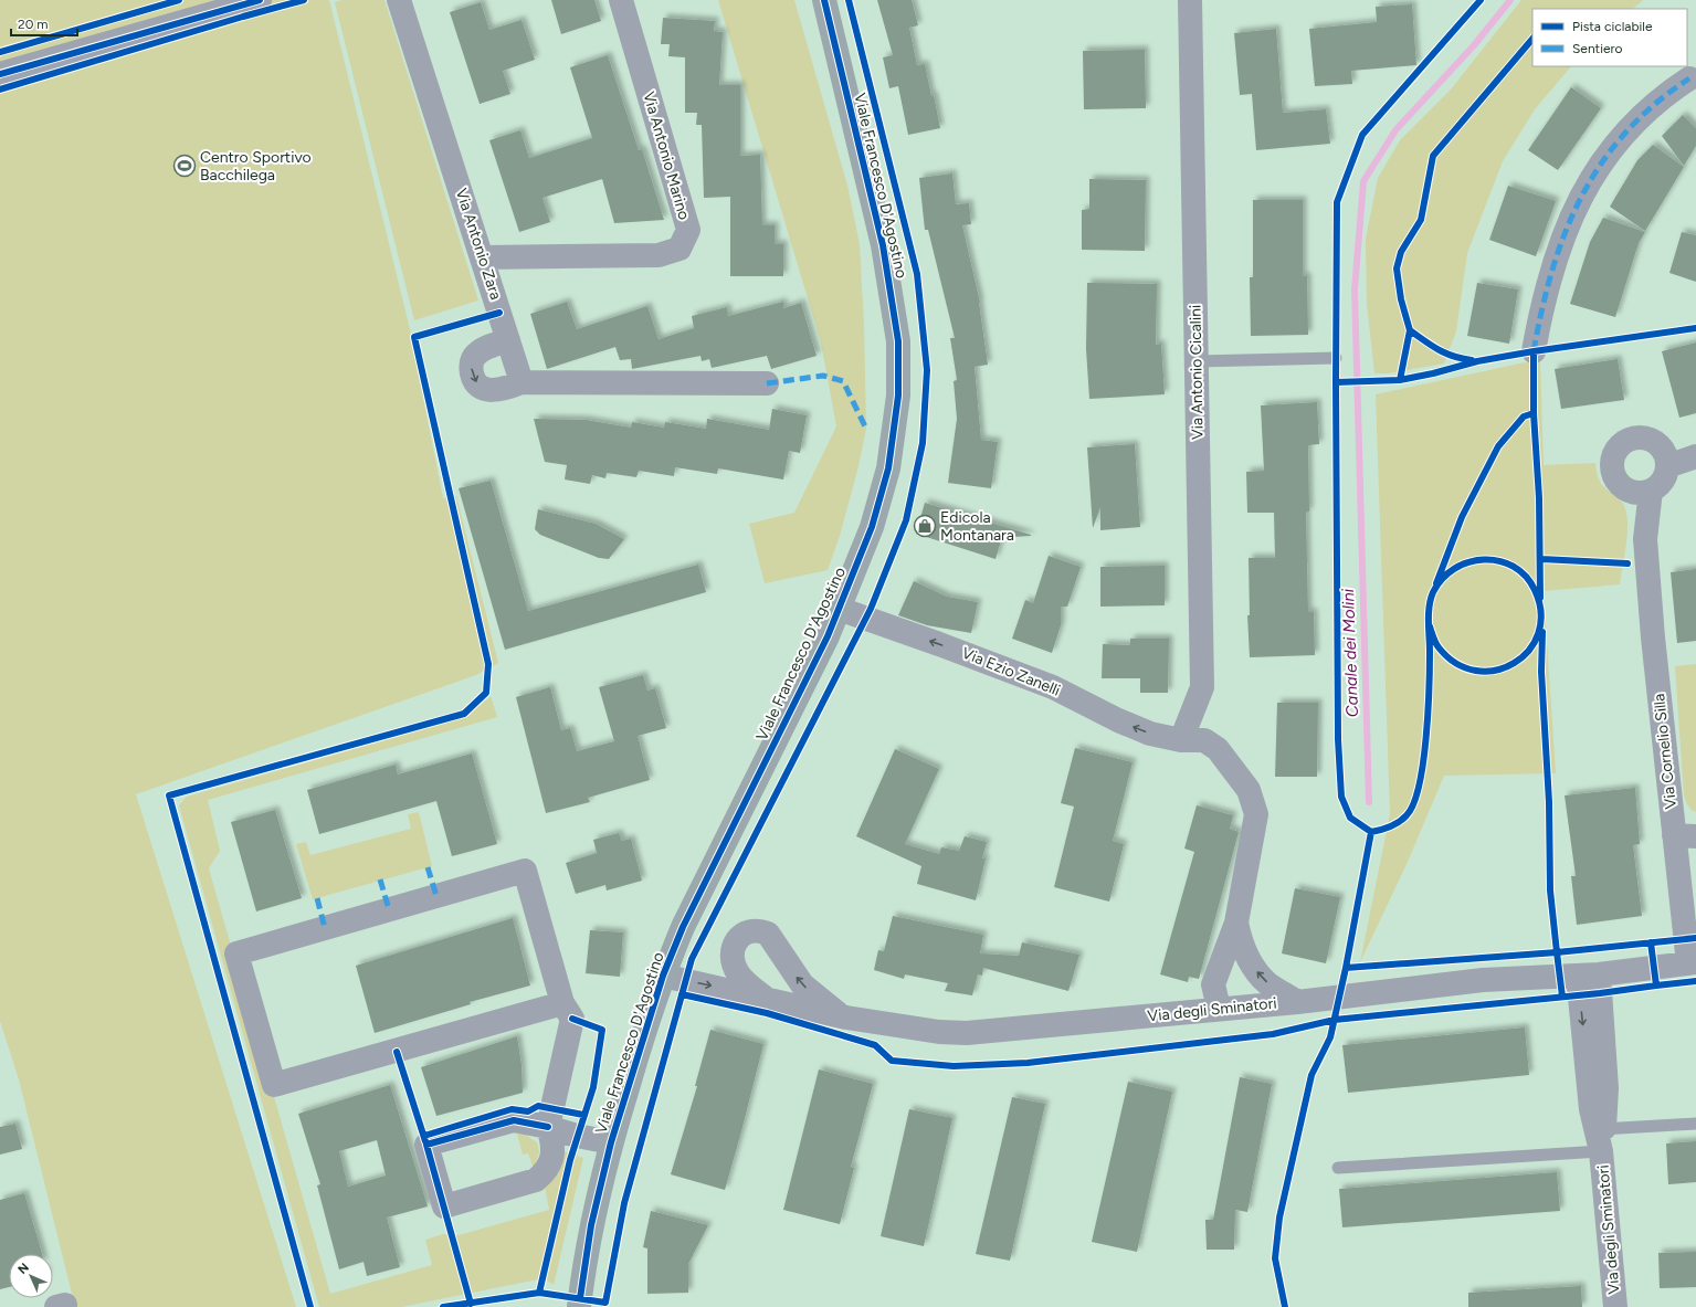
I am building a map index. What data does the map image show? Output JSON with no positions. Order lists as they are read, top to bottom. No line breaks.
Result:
{"streets":{"main road":["Viale Francesco D'Agostino"],"street":["Via Antonio Marino","Via Antonio Zara","Via Antonio Cicalini","Via Ezio Zanelli","Via Cornelio Silla","Via degli Sminatori"]},"crossings":[["Via Antonio Marino","Via Antonio Zara"],["Viale Francesco D'Agostino","Via Ezio Zanelli"],["Viale Francesco D'Agostino","Via degli Sminatori"],["Via Antonio Cicalini","Via Ezio Zanelli"]],"one_way":["Via Ezio Zanelli"],"water":["Canale dei Molini"],"places":{"sports":["Centro Sportivo Bacchilega"],"shop":["Edicola Montanara"]},"legend":["Pista ciclabile","Sentiero"],"scale_bar":"20 m","north":"top left"}
